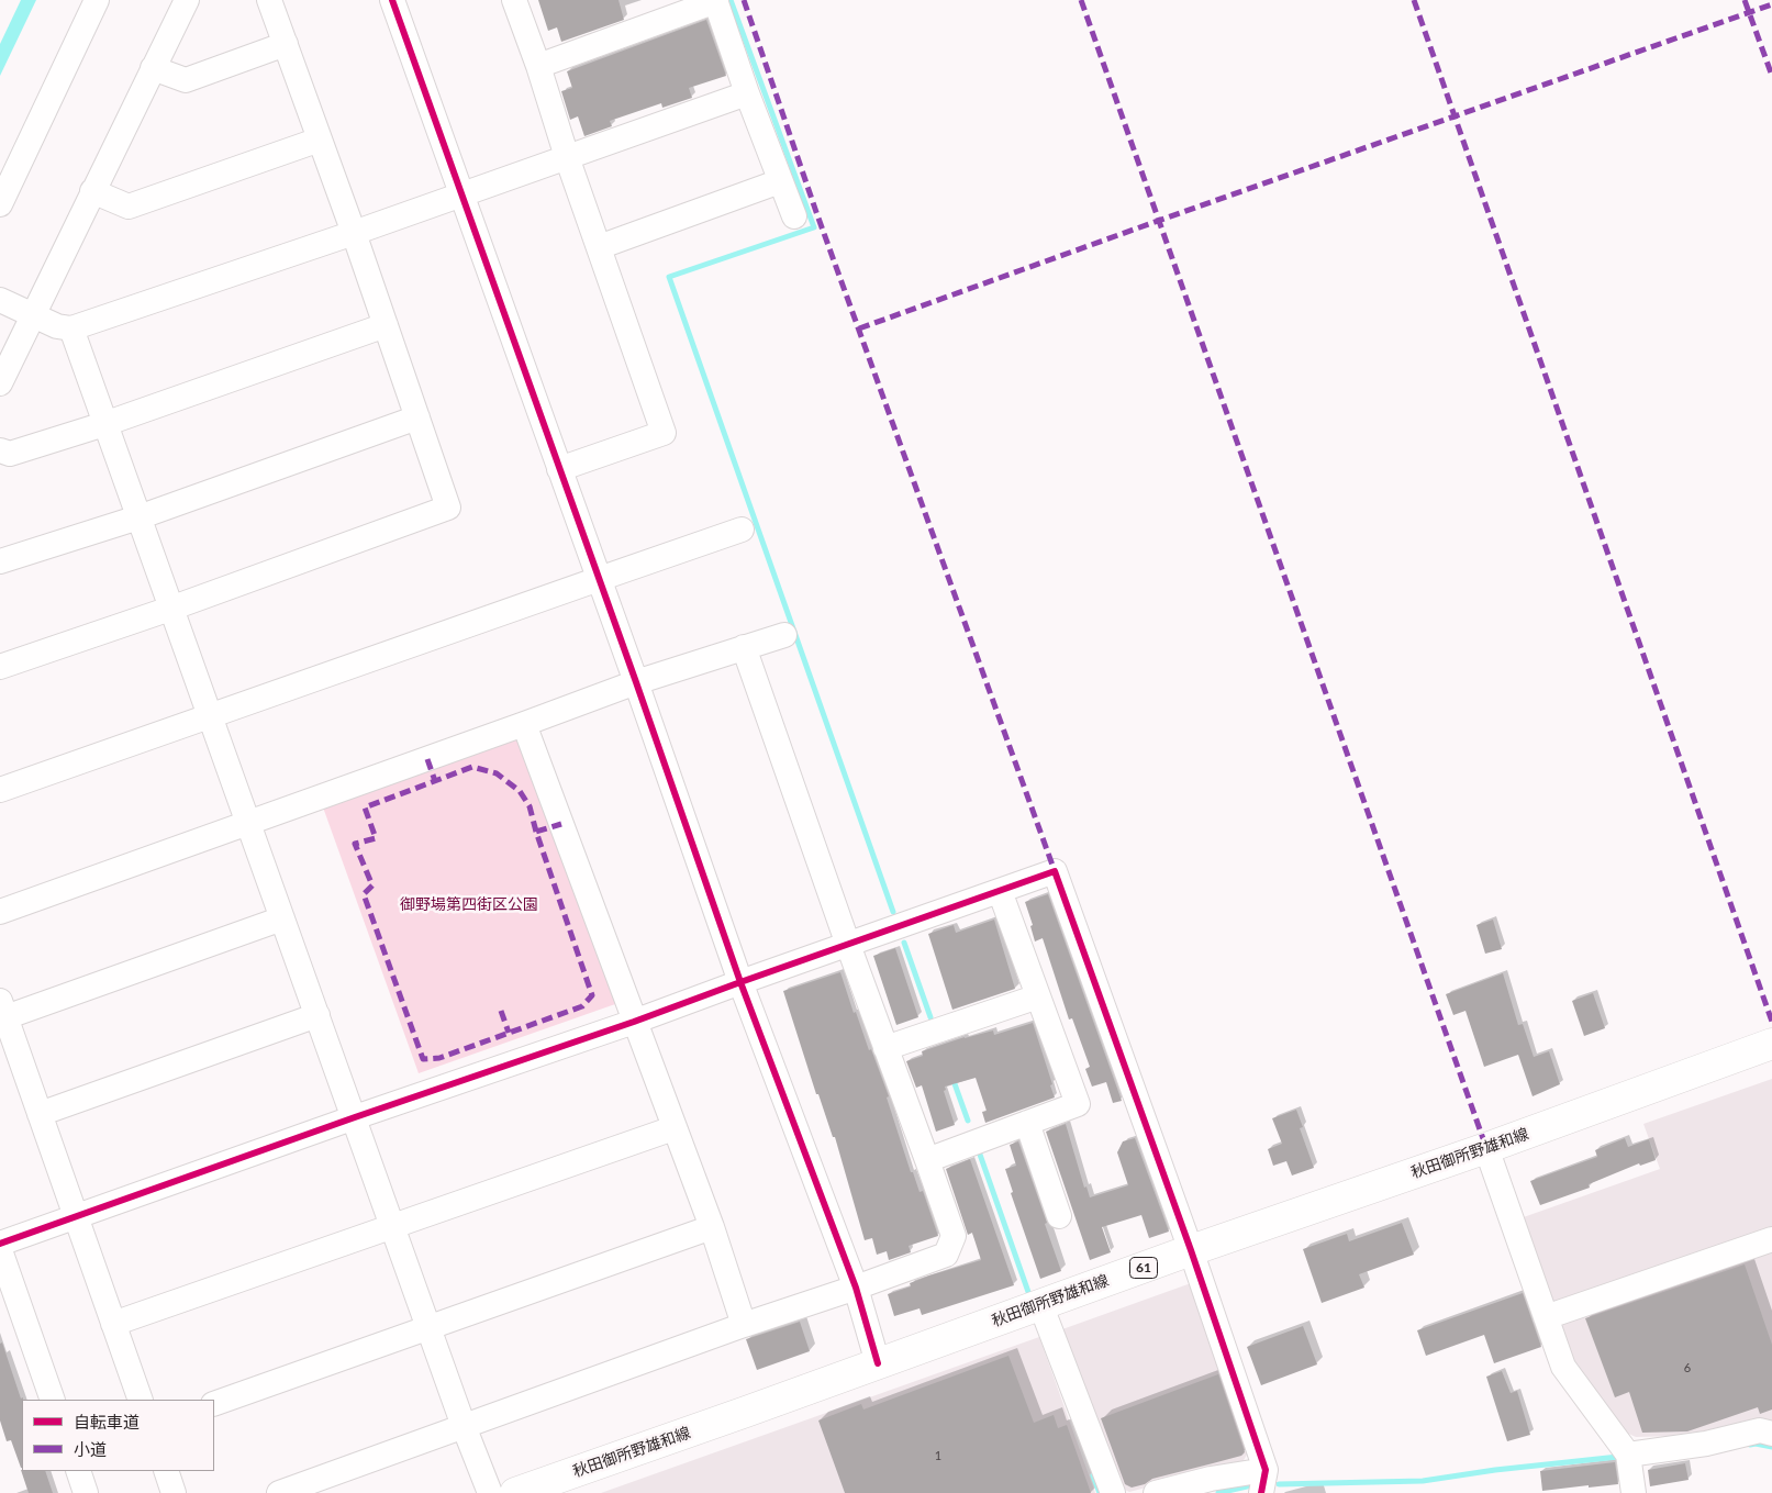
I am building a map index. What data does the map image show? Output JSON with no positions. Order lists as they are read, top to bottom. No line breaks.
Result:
{"streets":{"main road":["秋田御所野雄和線","61"]},"parks":["御野場第四街区公園"],"house_numbers":["6","1"],"legend":["自転車道","小道"]}
